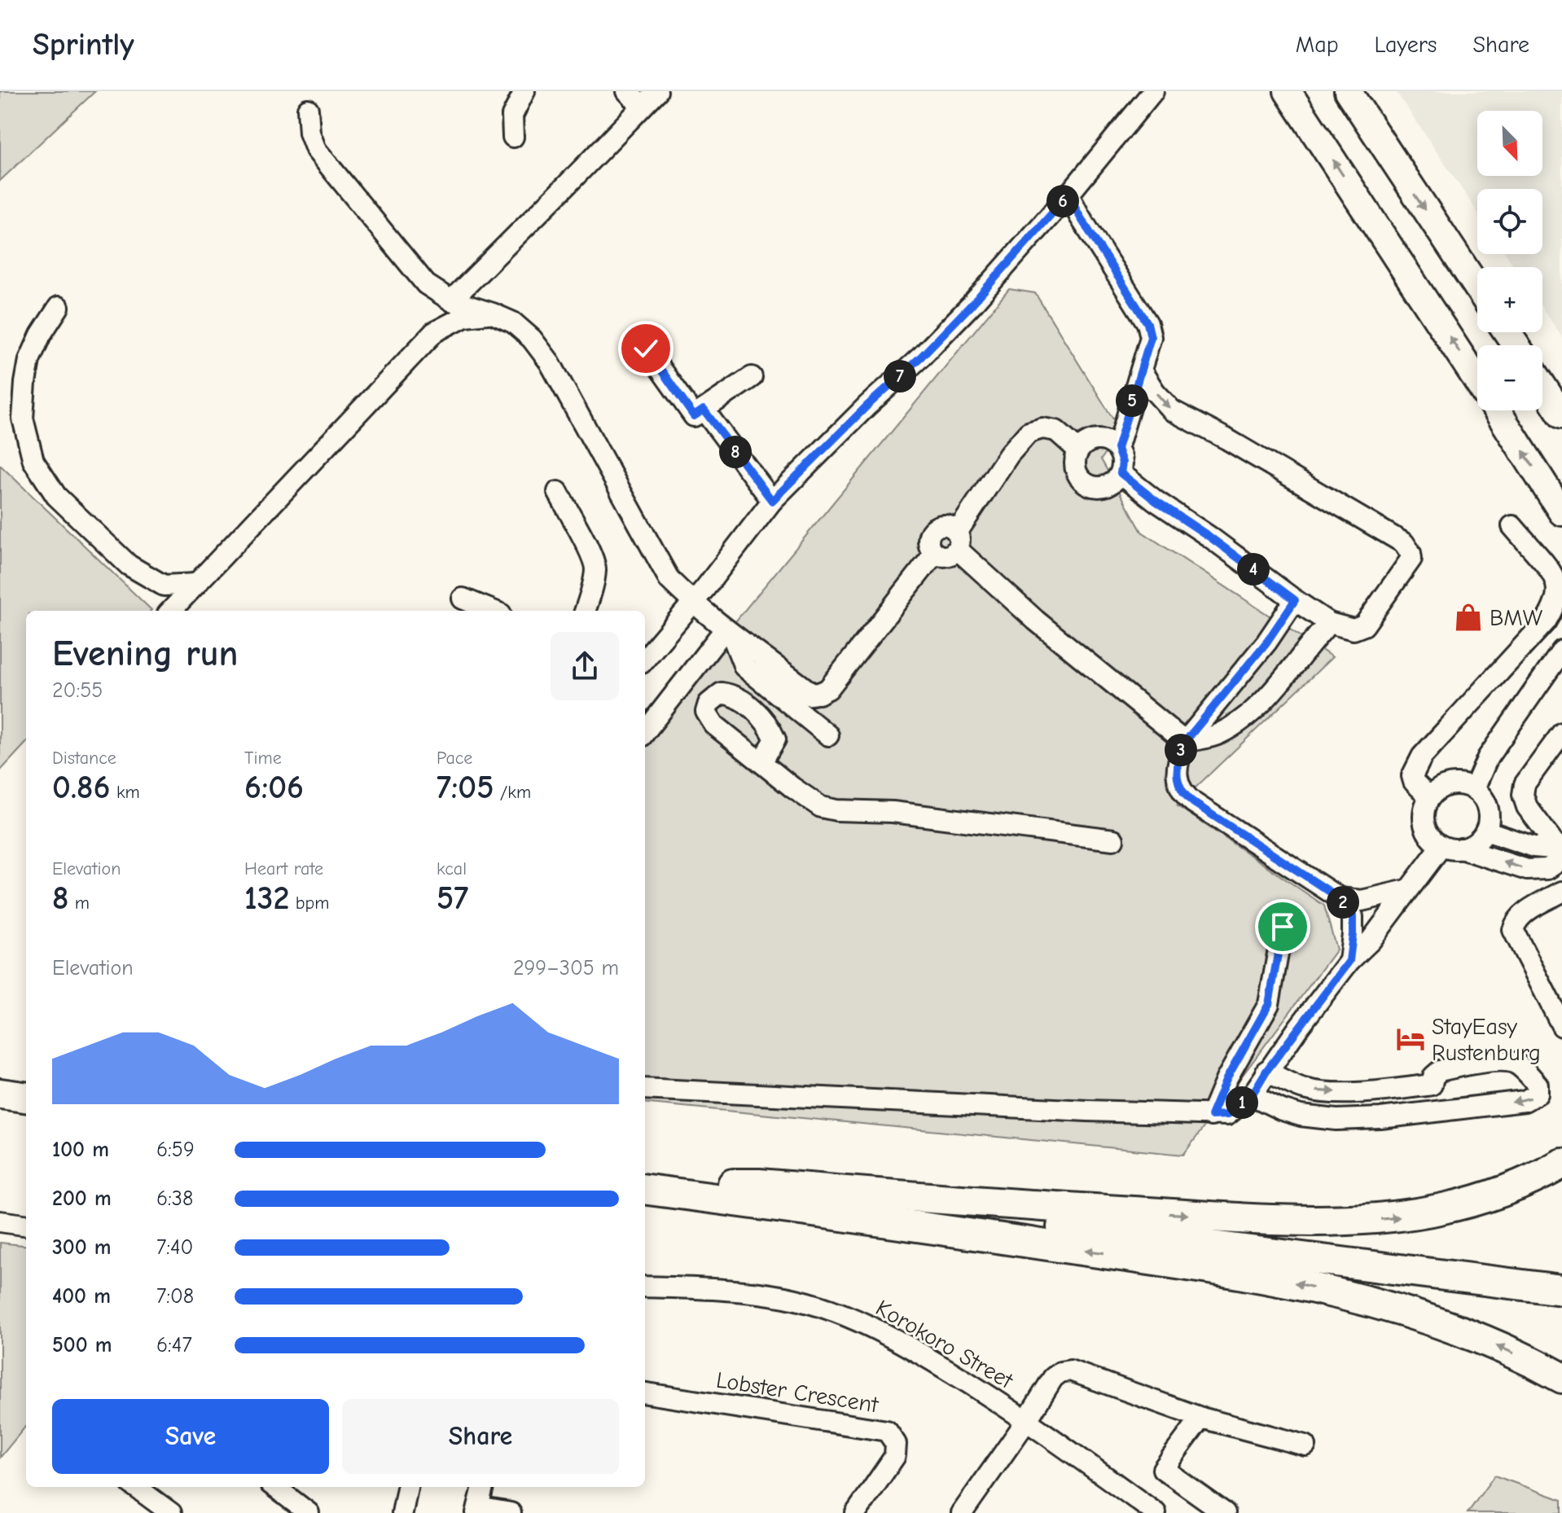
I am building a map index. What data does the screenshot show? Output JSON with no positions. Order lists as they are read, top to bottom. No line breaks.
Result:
{"streets":{"street":["Korokoro Street","Lobster Crescent"]},"places":{"shop":["BMW"],"hotel":["StayEasy Rustenburg"]},"north":"bottom right","page":{"header":"Sprintly","nav":["Map","Layers","Share"],"map_buttons":["+","−"],"pins":["6","7","5","8","4","3","2","1"],"heading":["Evening run","20:55"],"stats":[["Distance","0.86 km"],["Time","6:06"],["Pace","7:05 /km"],["Elevation","8 m"],["Heart rate","132 bpm"],["kcal","57"]],"chart":["Elevation","299–305 m"],"list":[{"name":"100 m","note":"6:59"},{"name":"200 m","note":"6:38"},{"name":"300 m","note":"7:40"},{"name":"400 m","note":"7:08"},{"name":"500 m","note":"6:47"}],"buttons":["Save","Share"]}}
